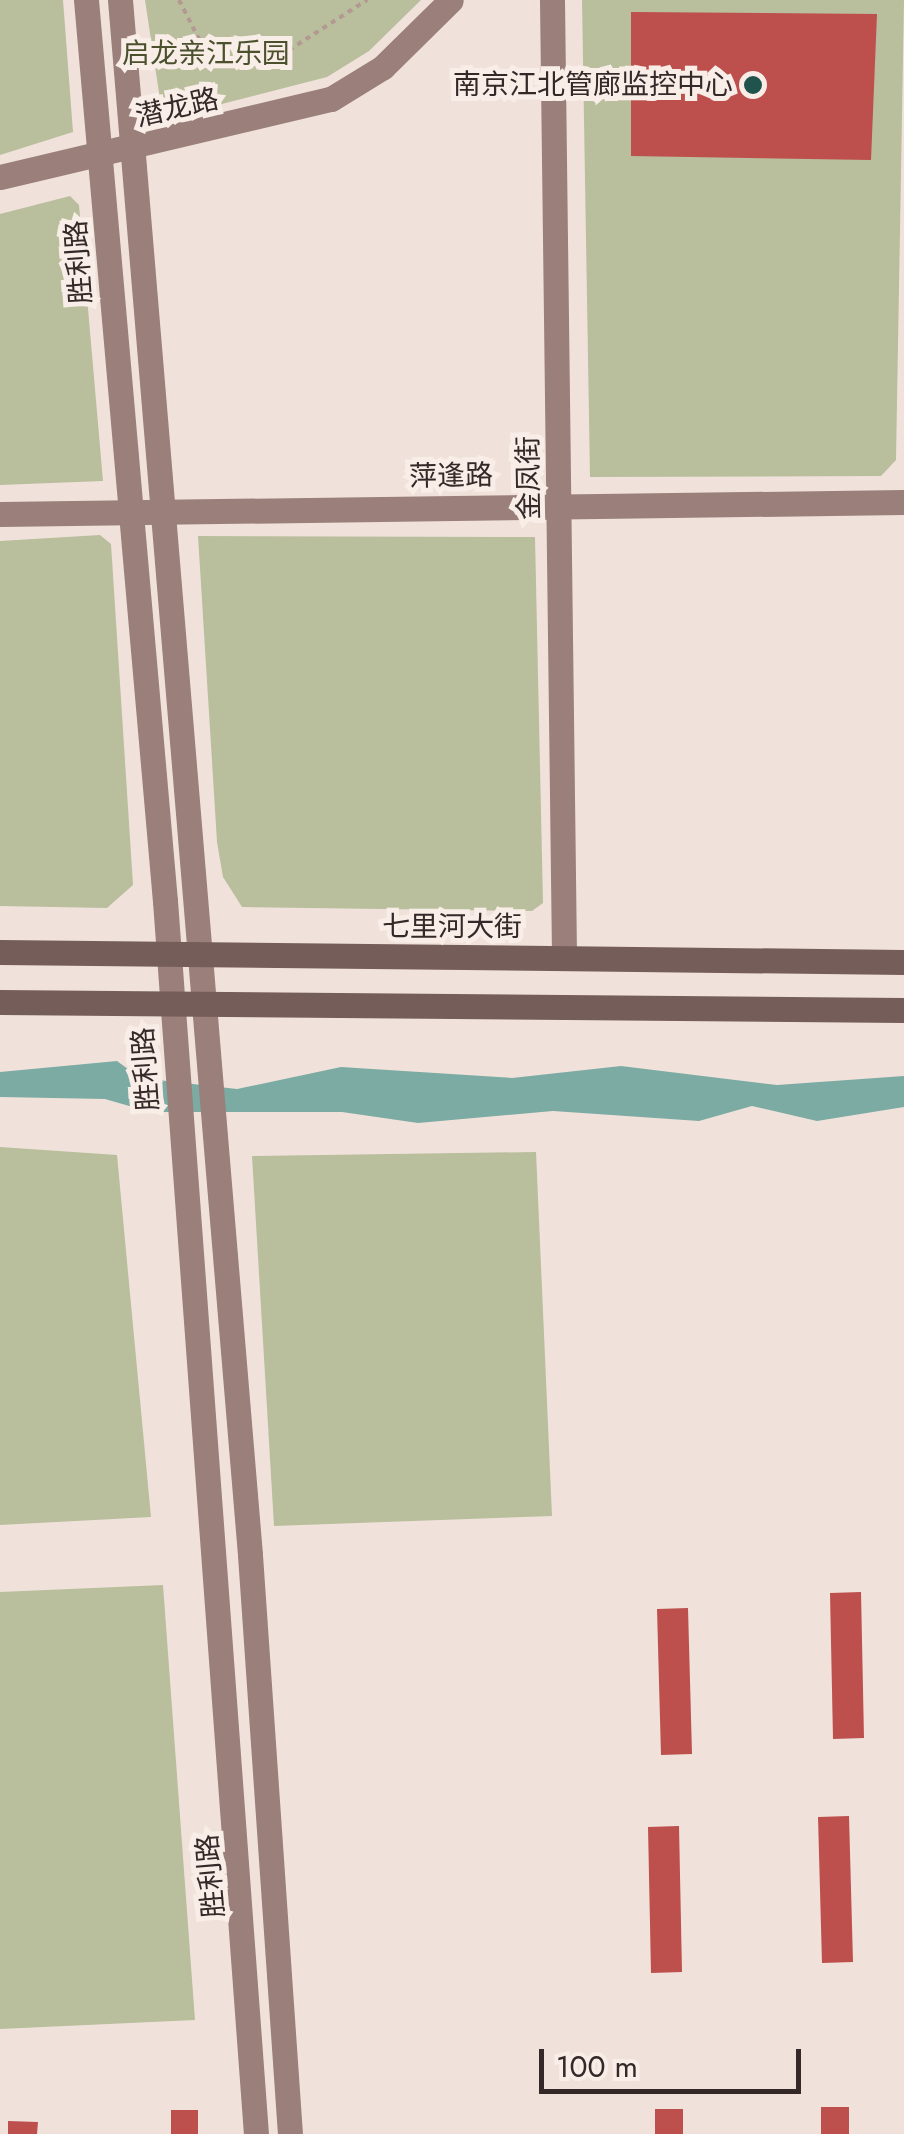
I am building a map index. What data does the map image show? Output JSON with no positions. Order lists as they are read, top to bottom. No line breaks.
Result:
{"streets":{"main road":["七里河大街"],"street":["潜龙路","胜利路","萍逢路","金凤街"]},"crossings":[["潜龙路","胜利路"],["胜利路","萍逢路"],["胜利路","七里河大街"],["萍逢路","金凤街"],["金凤街","七里河大街"]],"parks":["启龙亲江乐园"],"places":["南京江北管廊监控中心"],"scale_bar":"100 m"}
